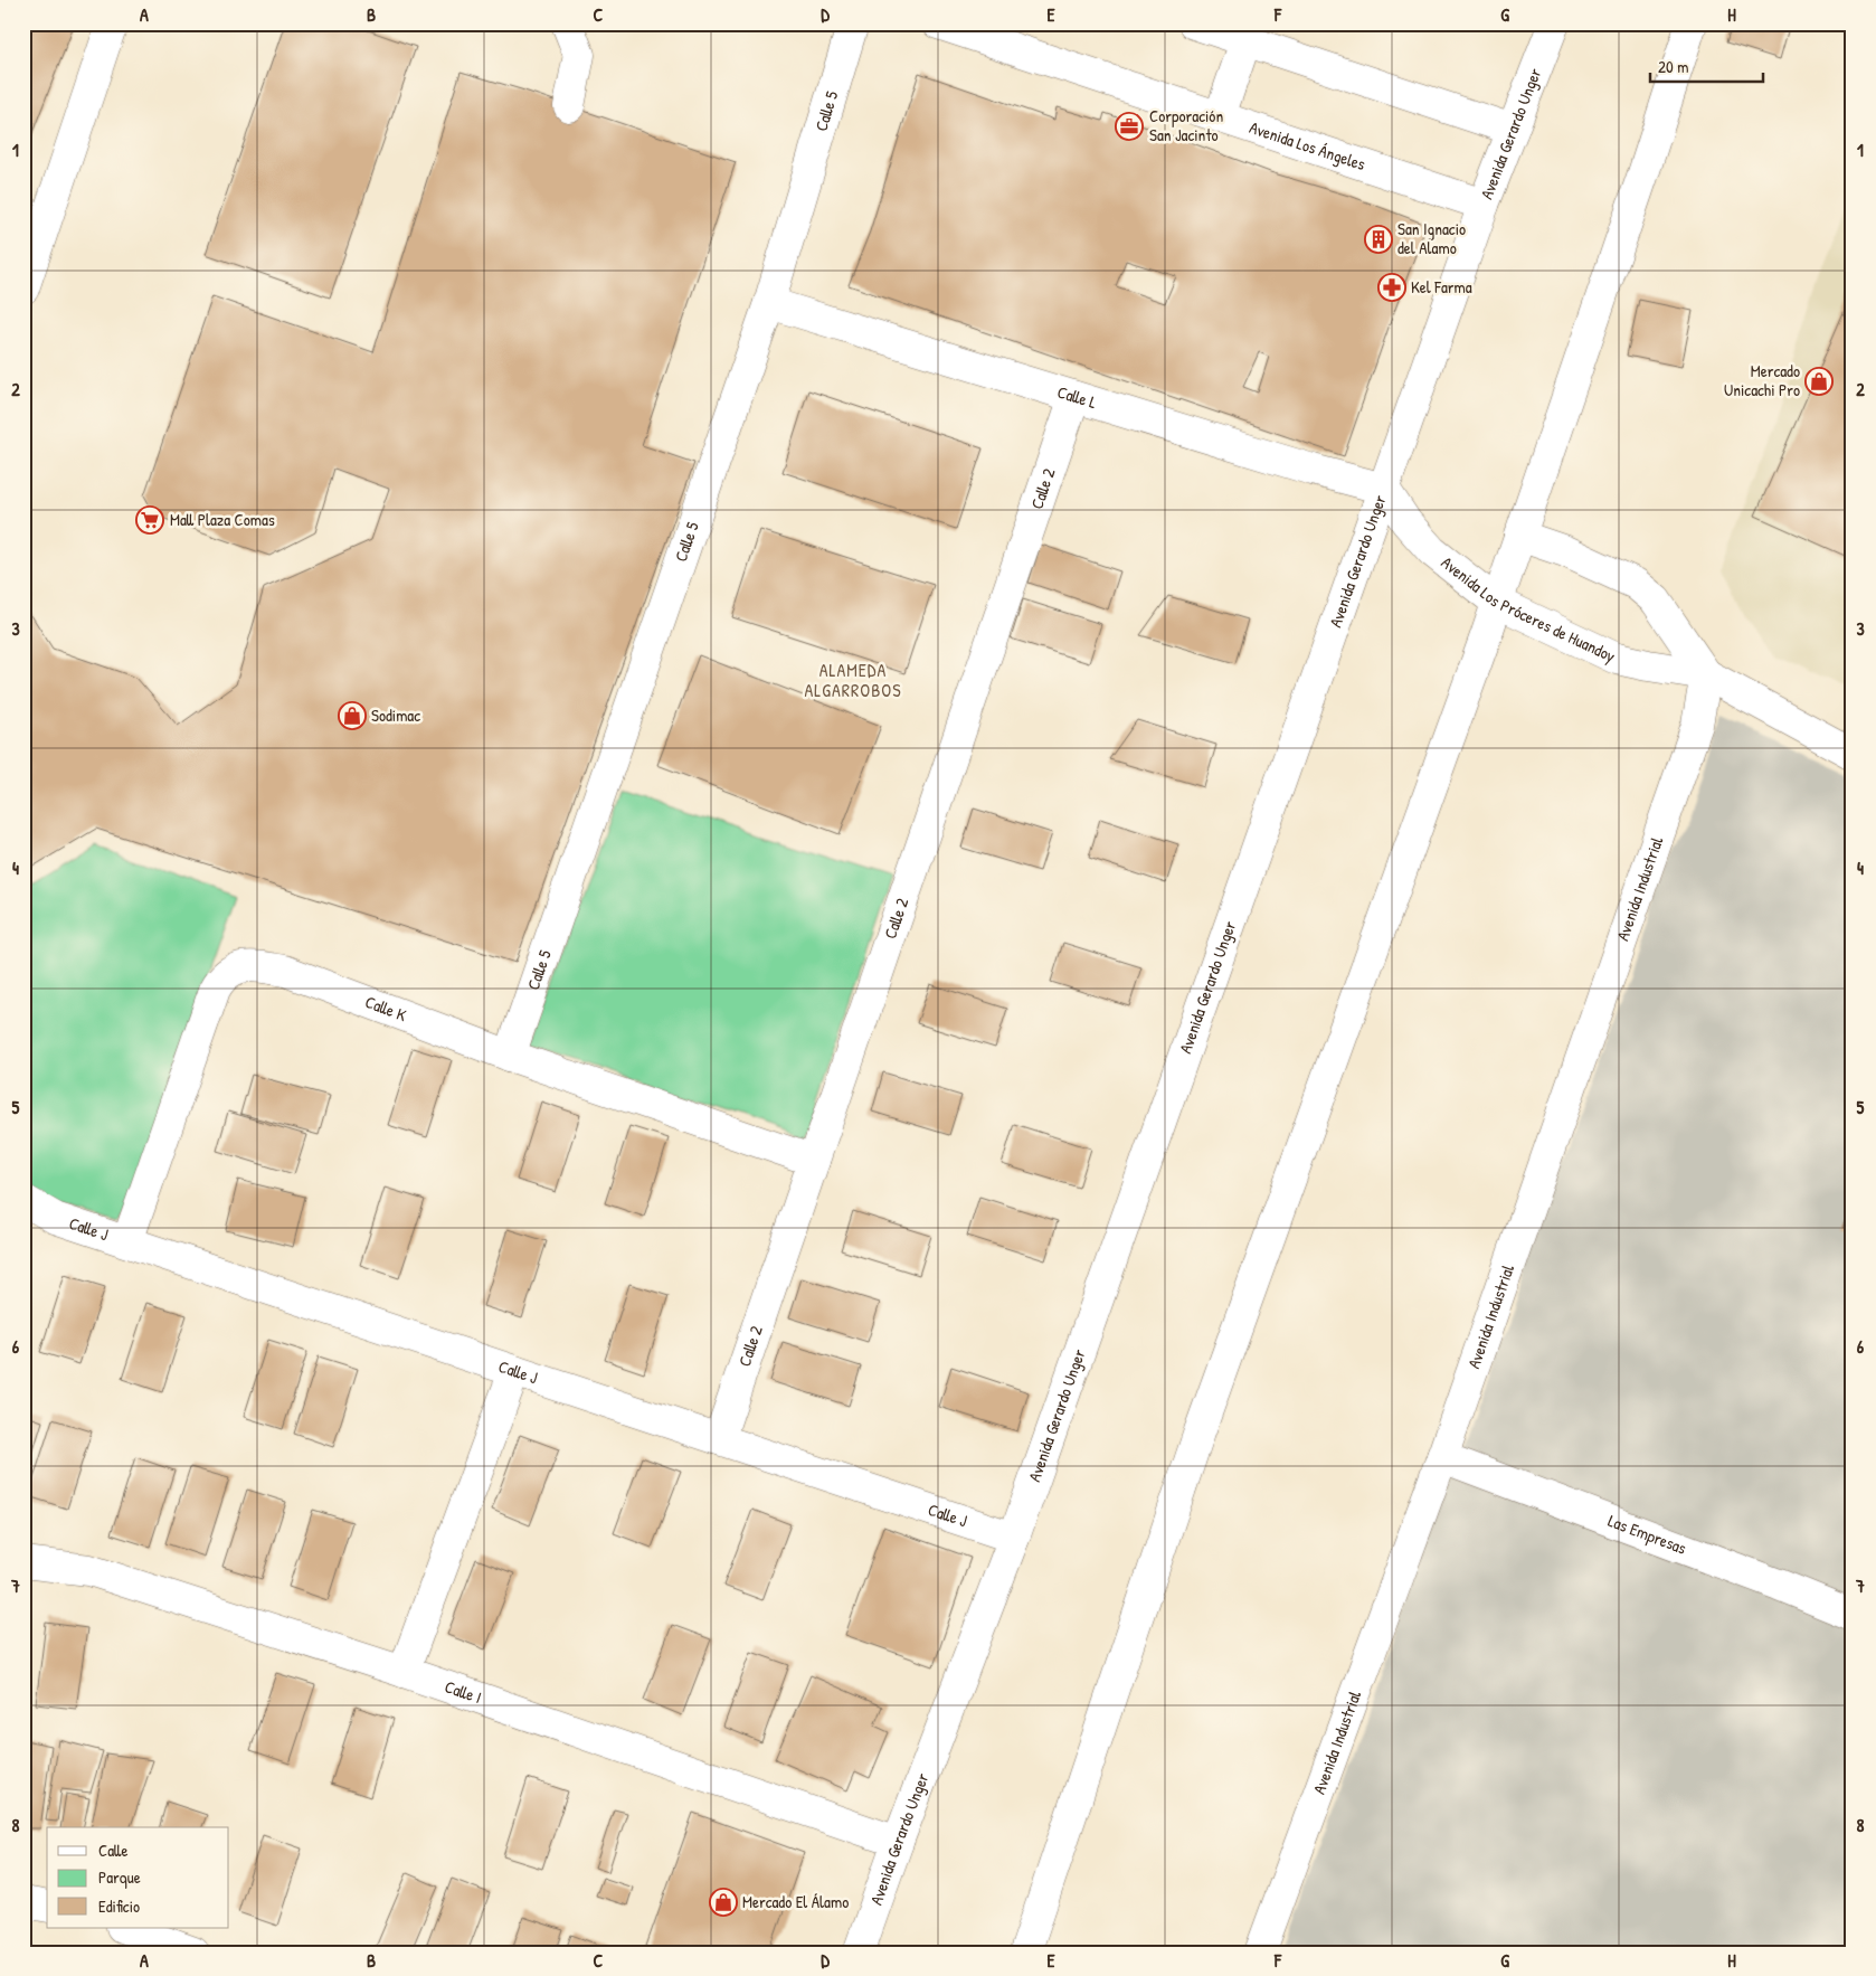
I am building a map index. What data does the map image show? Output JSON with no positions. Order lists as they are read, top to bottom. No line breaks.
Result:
{"streets":{"street":["Calle 5","Avenida Gerardo Unger","Avenida Los Ángeles","Calle L","Calle 2","Avenida Los Próceres de Huandoy","Avenida Industrial","Calle K","Calle J","Las Empresas","Calle I"]},"crossings":[["Calle 5","Calle L"],["Calle 5","Calle K"],["Avenida Gerardo Unger","Avenida Los Ángeles"],["Avenida Gerardo Unger","Calle L"],["Avenida Gerardo Unger","Avenida Los Próceres de Huandoy"],["Avenida Gerardo Unger","Calle J"],["Avenida Gerardo Unger","Calle I"],["Calle L","Calle 2"],["Calle L","Avenida Los Próceres de Huandoy"],["Calle 2","Calle K"],["Calle 2","Calle J"],["Avenida Los Próceres de Huandoy","Avenida Industrial"],["Avenida Industrial","Las Empresas"],["Calle K","Calle J"]],"districts":["ALAMEDA ALGARROBOS"],"places":{"office":["Corporación San Jacinto"],"building":["San Ignacio del Alamo"],"pharmacy":["Kel Farma"],"shop":["Mercado Unicachi Pro","Sodimac","Mercado El Álamo"],"supermarket":["Mall Plaza Comas"]},"legend":["Calle","Parque","Edificio"],"scale_bar":"20 m","grid":{"columns":["A","B","C","D","E","F","G","H"],"rows":["1","2","3","4","5","6","7","8"]}}
